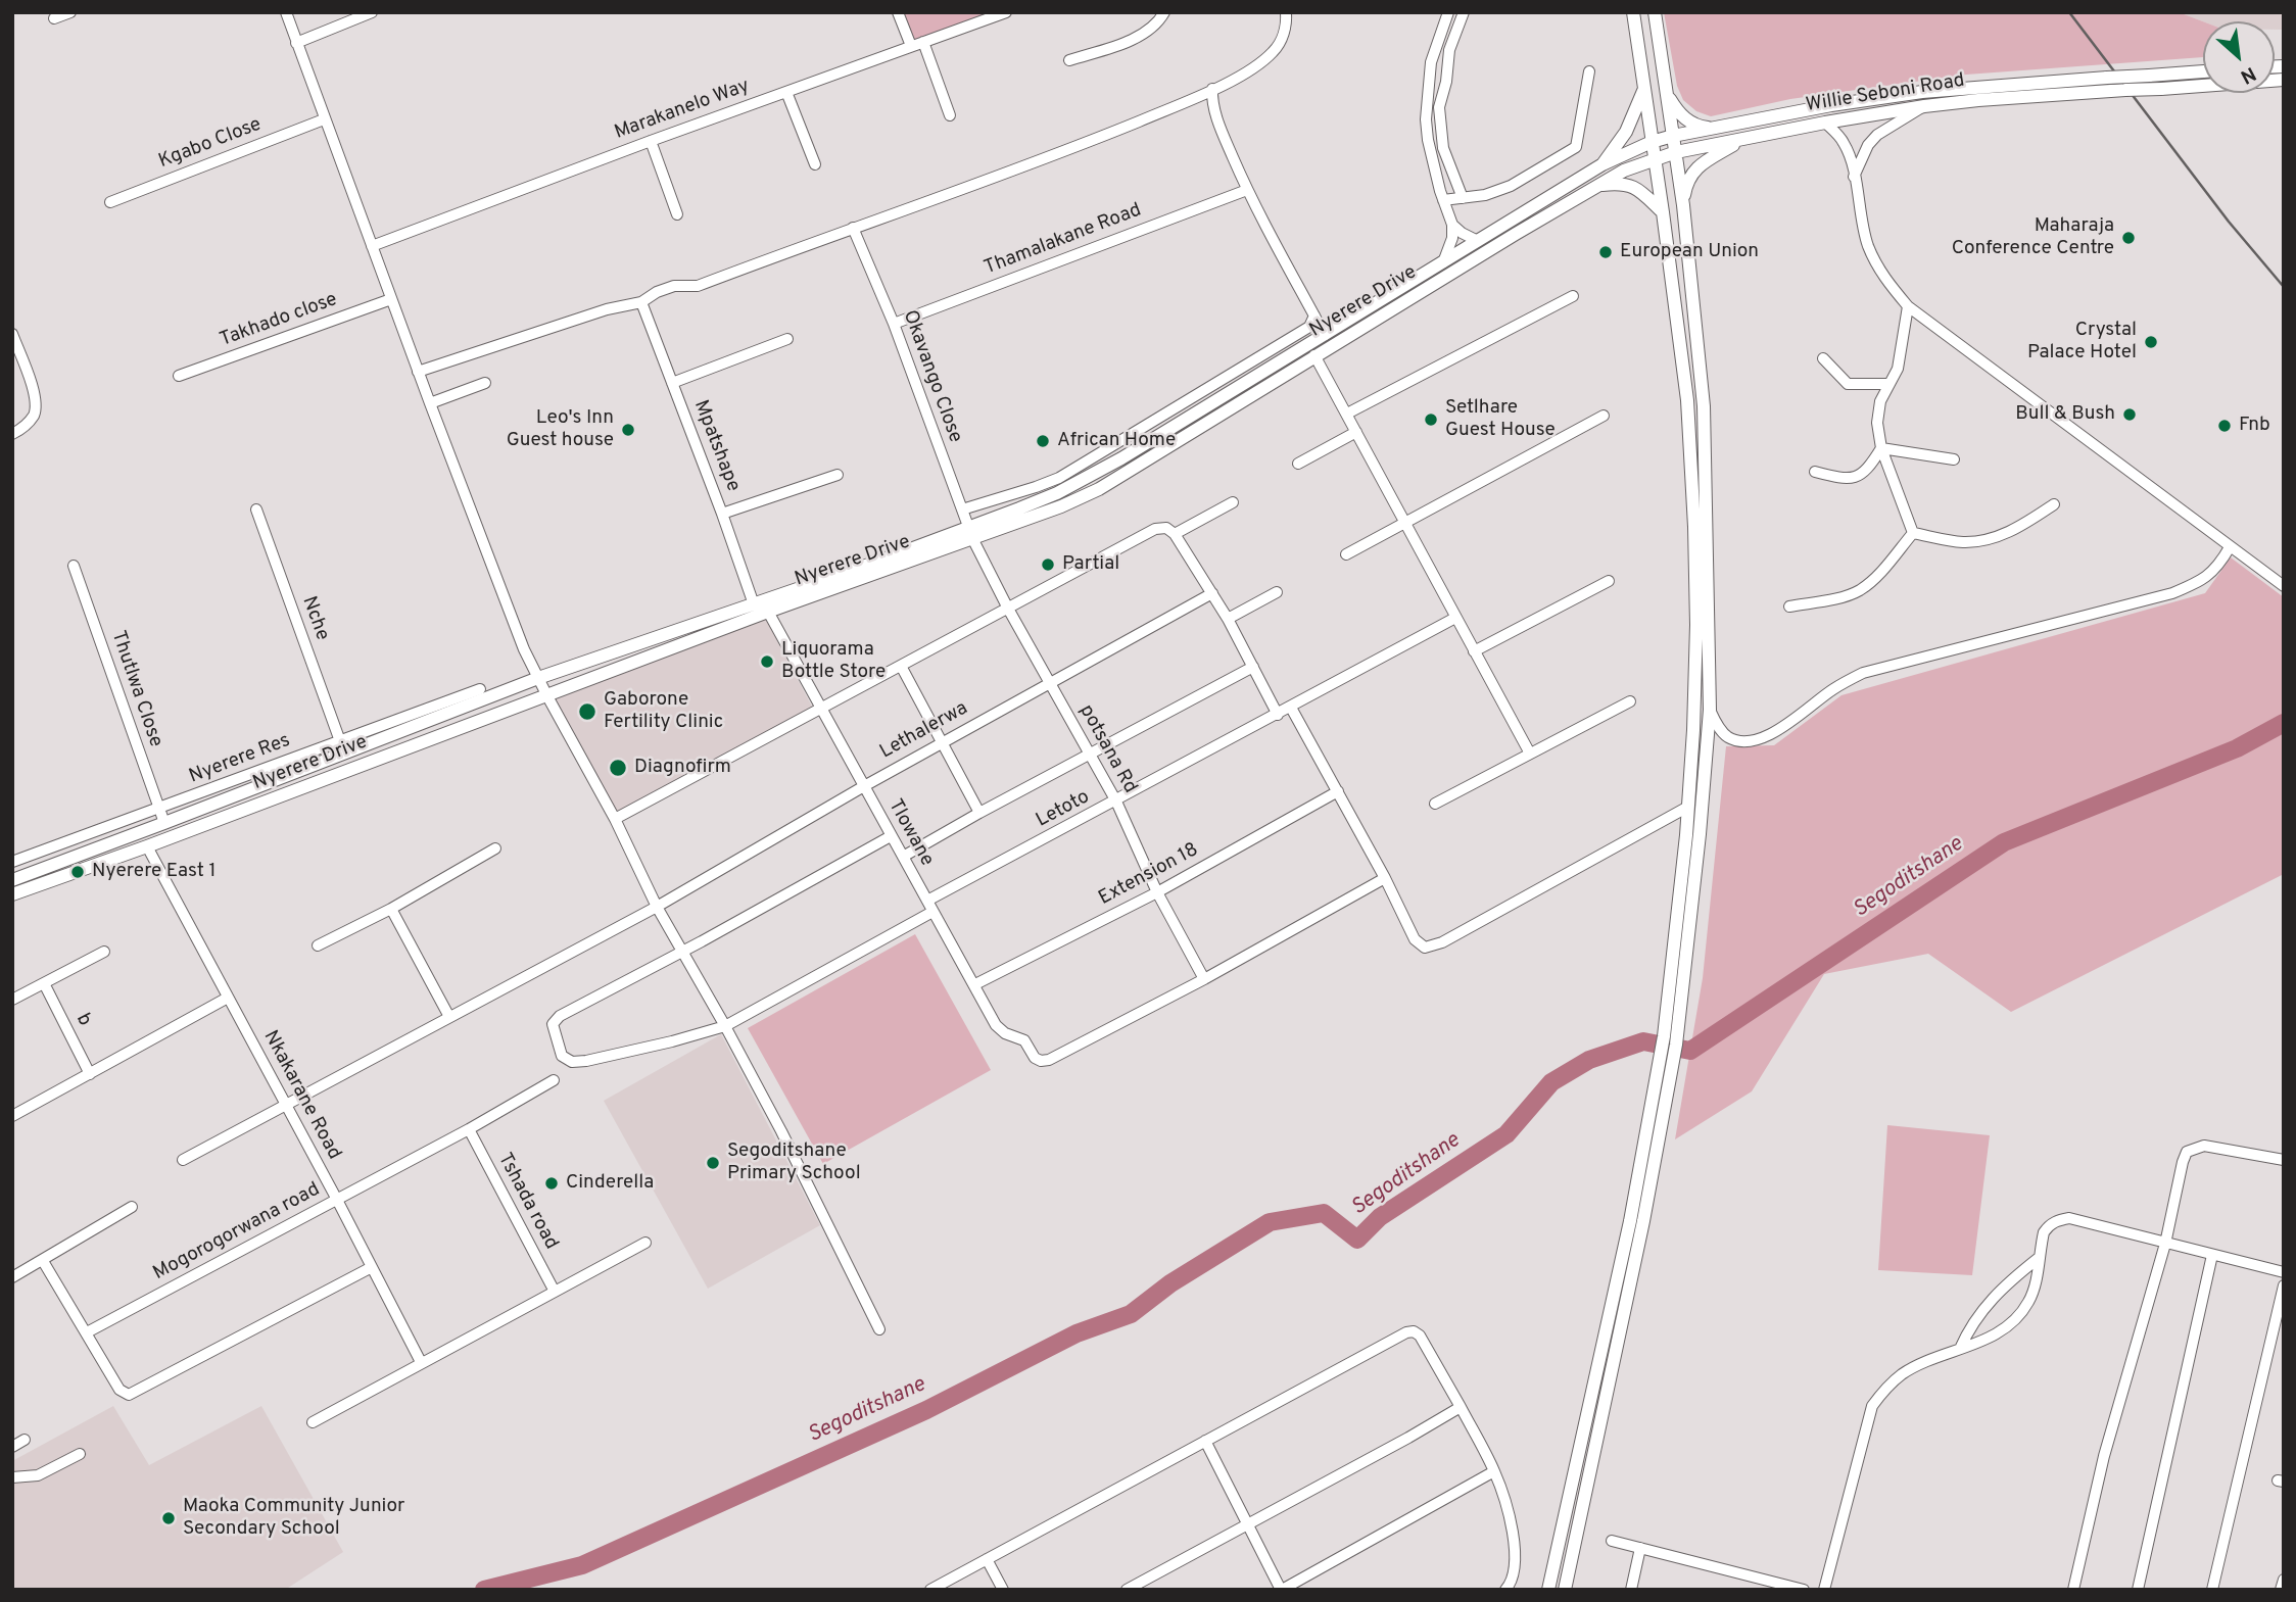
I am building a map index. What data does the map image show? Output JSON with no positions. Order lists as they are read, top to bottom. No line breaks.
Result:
{"streets":{"main road":["Willie Seboni Road","Nyerere Drive"],"street":["Marakanelo Way","Kgabo Close","Thamalakane Road","Takhado close","Okavango Close","Mpatshape","Nche","Thutlwa Close","Lethalerwa","potsana Rd","Nyerere Res","Letoto","Tlowane","Extension 18","b","Nkakarane Road","Tshada road","Mogorogorwana road"]},"crossings":[["Willie Seboni Road","Nyerere Drive"],["Thamalakane Road","Okavango Close"],["Nyerere Drive","Okavango Close"],["Nyerere Drive","Mpatshape"],["Nyerere Drive","Thutlwa Close"],["Nyerere Drive","potsana Rd"],["Nyerere Drive","Tlowane"],["Nyerere Drive","Nkakarane Road"],["Okavango Close","potsana Rd"],["Nche","Nyerere Res"],["Thutlwa Close","Nyerere Res"],["Lethalerwa","potsana Rd"],["Lethalerwa","Tlowane"],["Lethalerwa","Nkakarane Road"],["potsana Rd","Letoto"],["potsana Rd","Tlowane"],["potsana Rd","Extension 18"],["Letoto","Tlowane"],["Tlowane","Extension 18"],["Nkakarane Road","Mogorogorwana road"],["Tshada road","Mogorogorwana road"]],"water":["Segoditshane"],"places":["Maharaja Conference Centre","European Union","Crystal Palace Hotel","Bull & Bush","Setlhare Guest House","Fnb","Leo's Inn Guest house","African Home","Partial","Liquorama Bottle Store","Gaborone Fertility Clinic","Diagnofirm","Nyerere East 1","Segoditshane Primary School","Cinderella","Maoka Community Junior Secondary School"],"north":"bottom right"}
